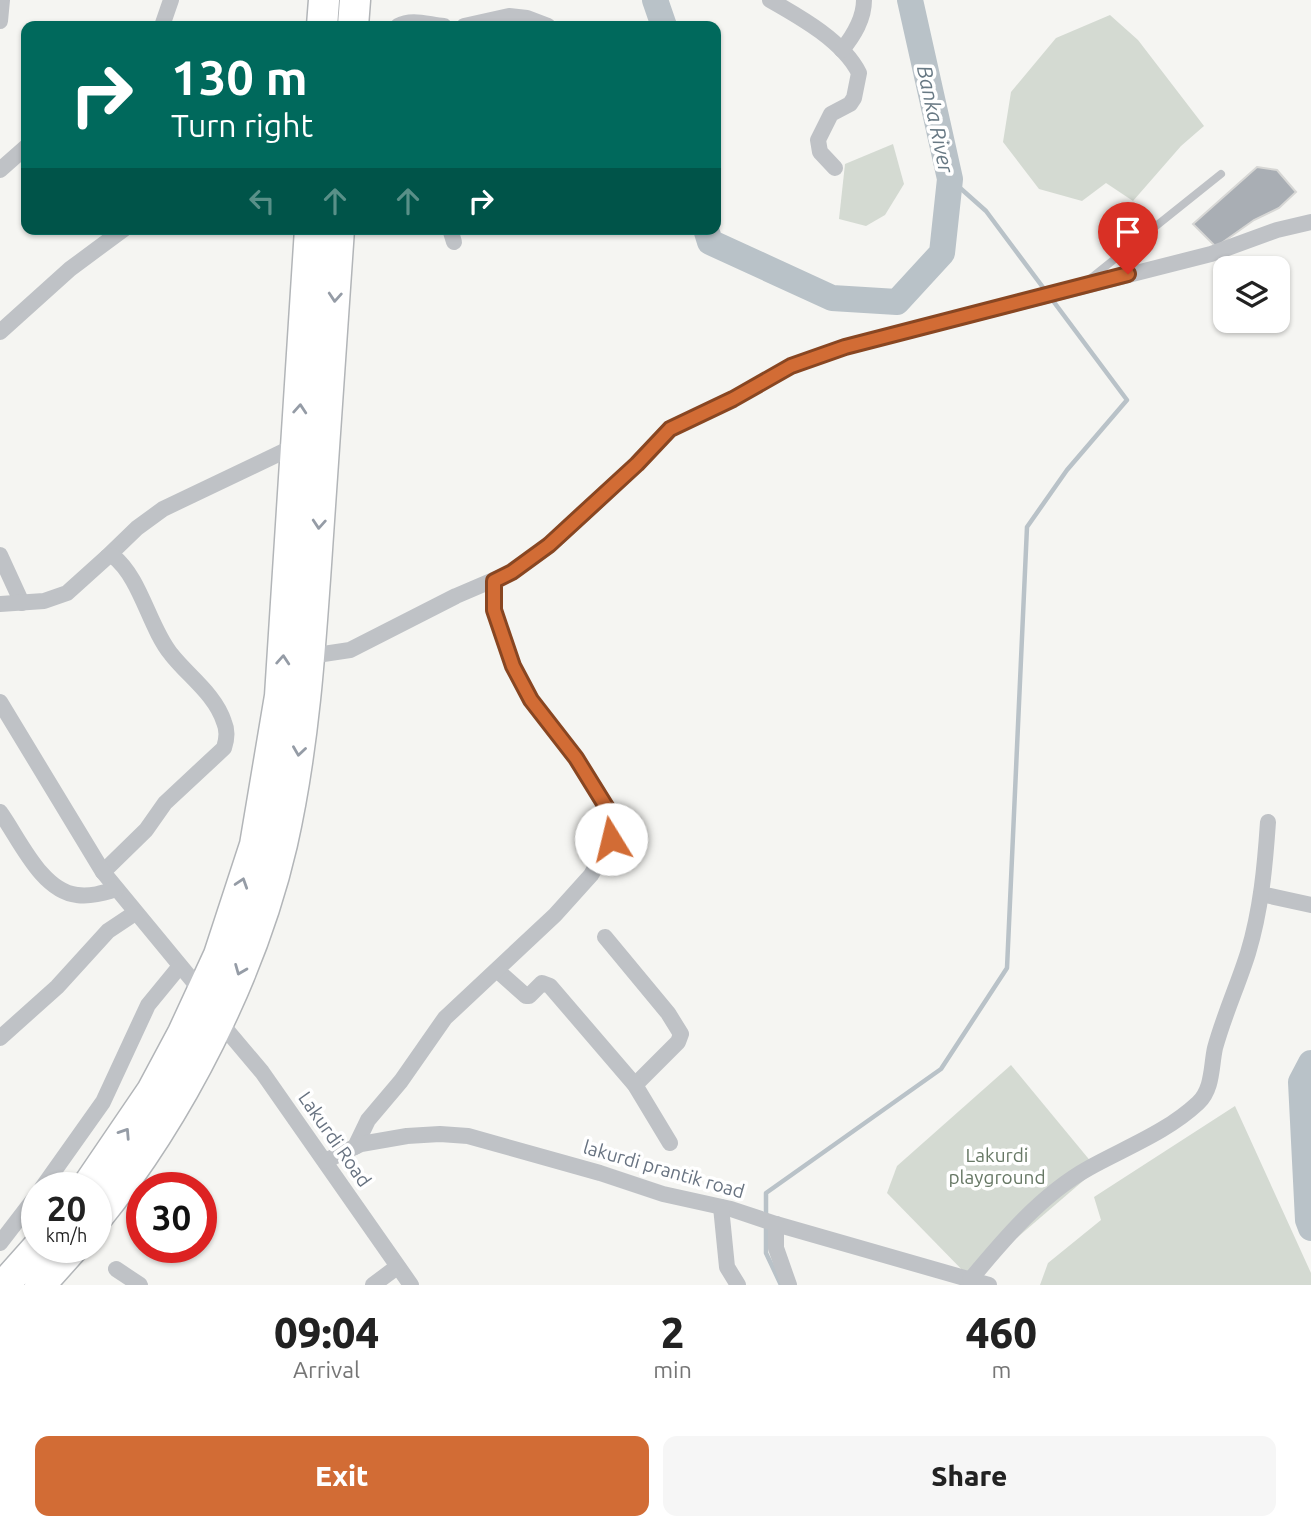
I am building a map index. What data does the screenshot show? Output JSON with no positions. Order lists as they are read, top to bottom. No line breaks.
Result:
{"streets":{"street":["Lakurdi Road","lakurdi prantik road"]},"crossings":[["Lakurdi Road","lakurdi prantik road"]],"water":["Banka River"],"parks":["Lakurdi playground"],"page":{"turn":["130 m","Turn right"],"speed":"20 km/h","limit":"30","eta":["09:04","Arrival","2","min","460","m"],"buttons":["Exit","Share"]}}
